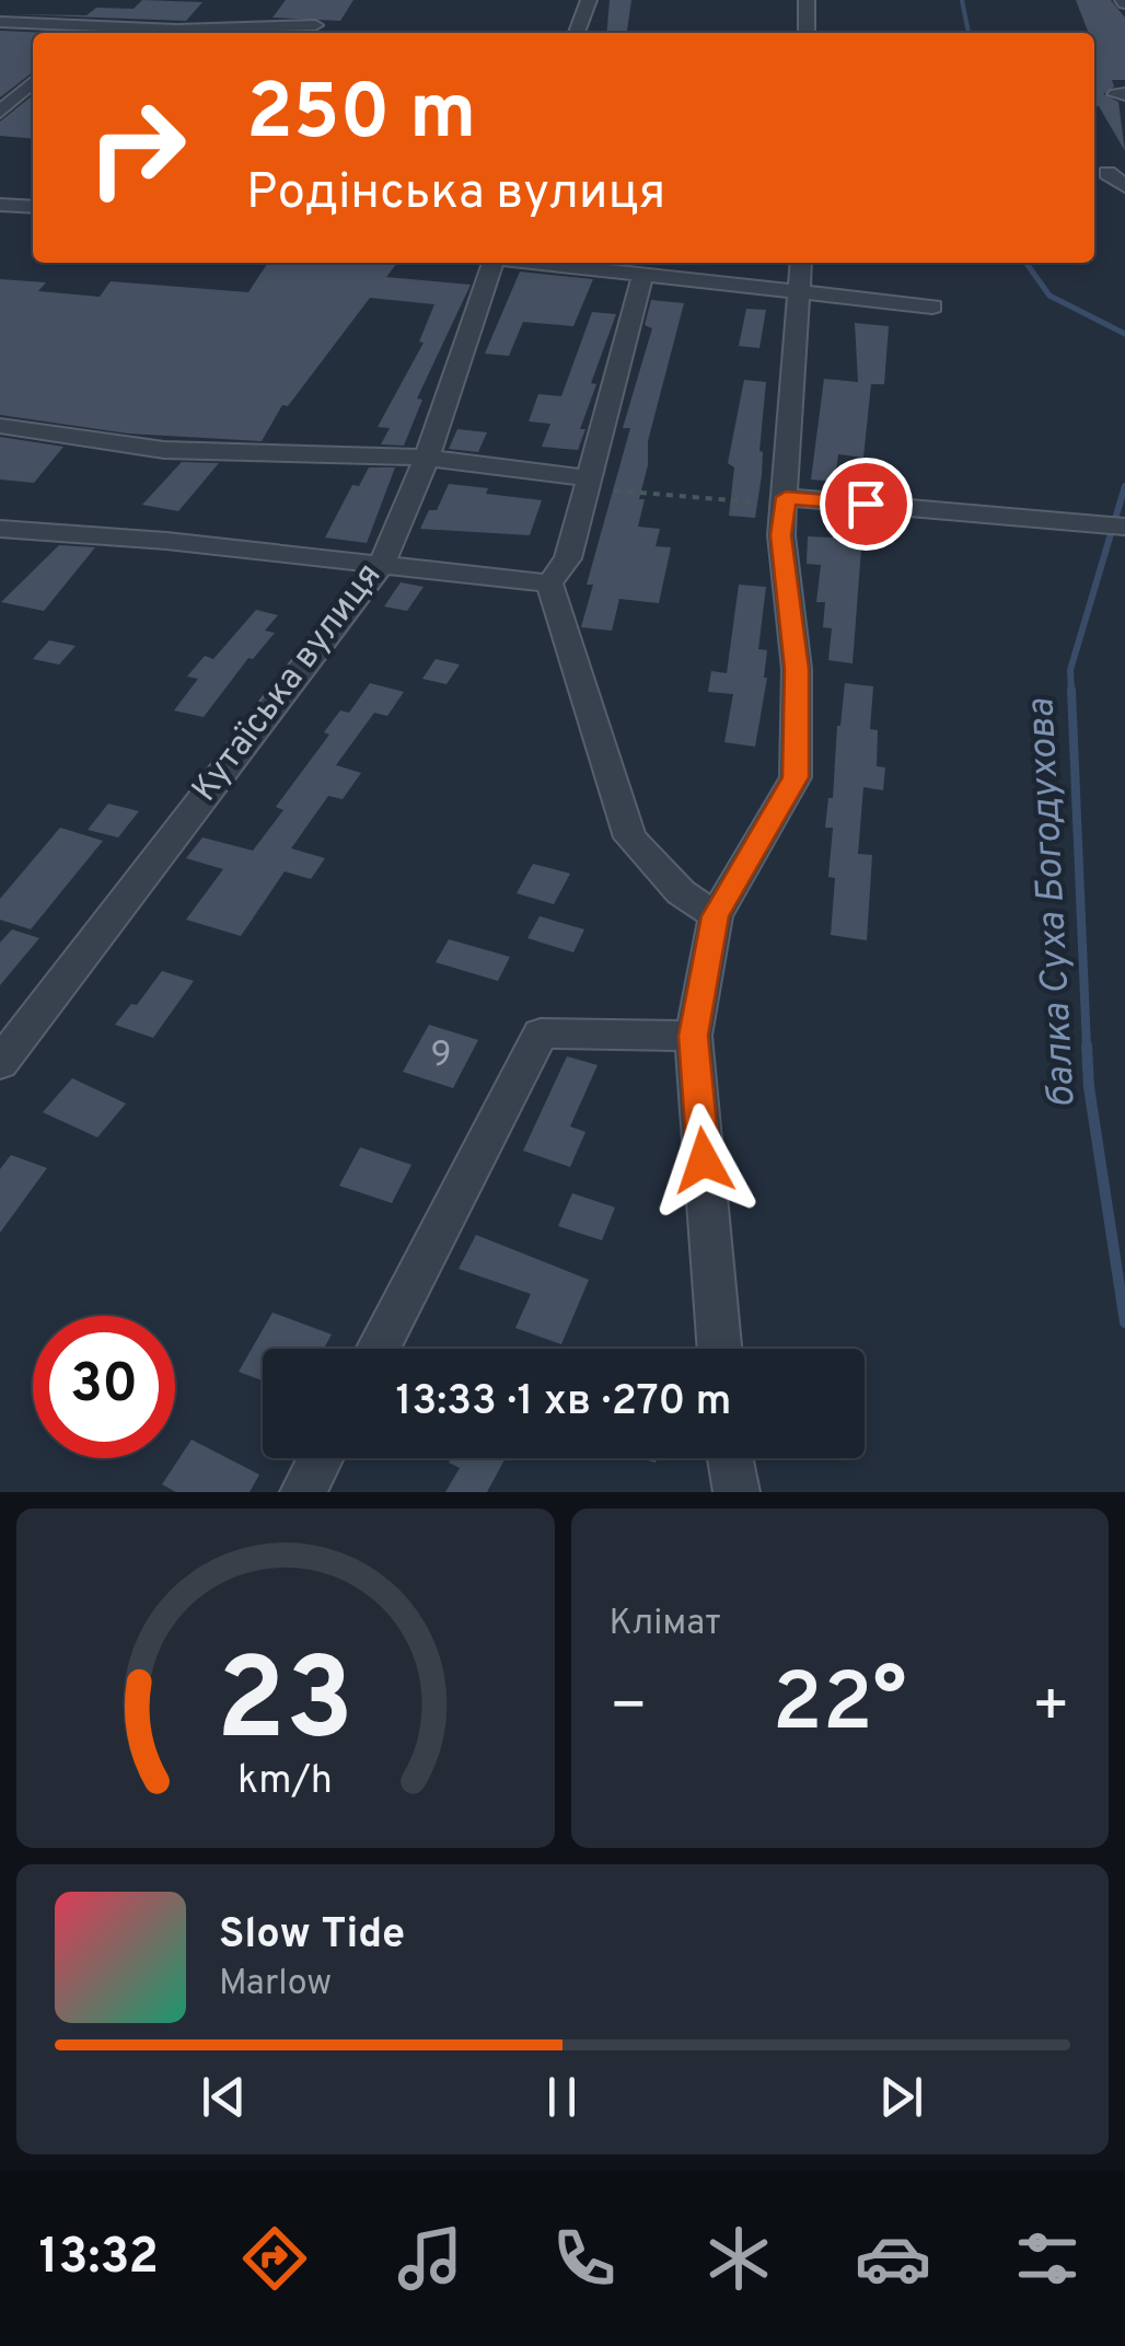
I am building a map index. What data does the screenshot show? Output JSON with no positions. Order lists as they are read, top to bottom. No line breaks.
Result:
{"streets":{"street":["Кутаїська вулиця"]},"water":["балка Суха Богодухова"],"house_numbers":["9"],"page":{"turn":["250 m","Родінська вулиця"],"limit":"30","trip":"13:33 · 1 хв · 270 m","tile":"Клімат","heat":["−","22°","+"],"song":["Slow Tide","Marlow"],"tabs":"13:32","gauge":["23","km/h"]}}
